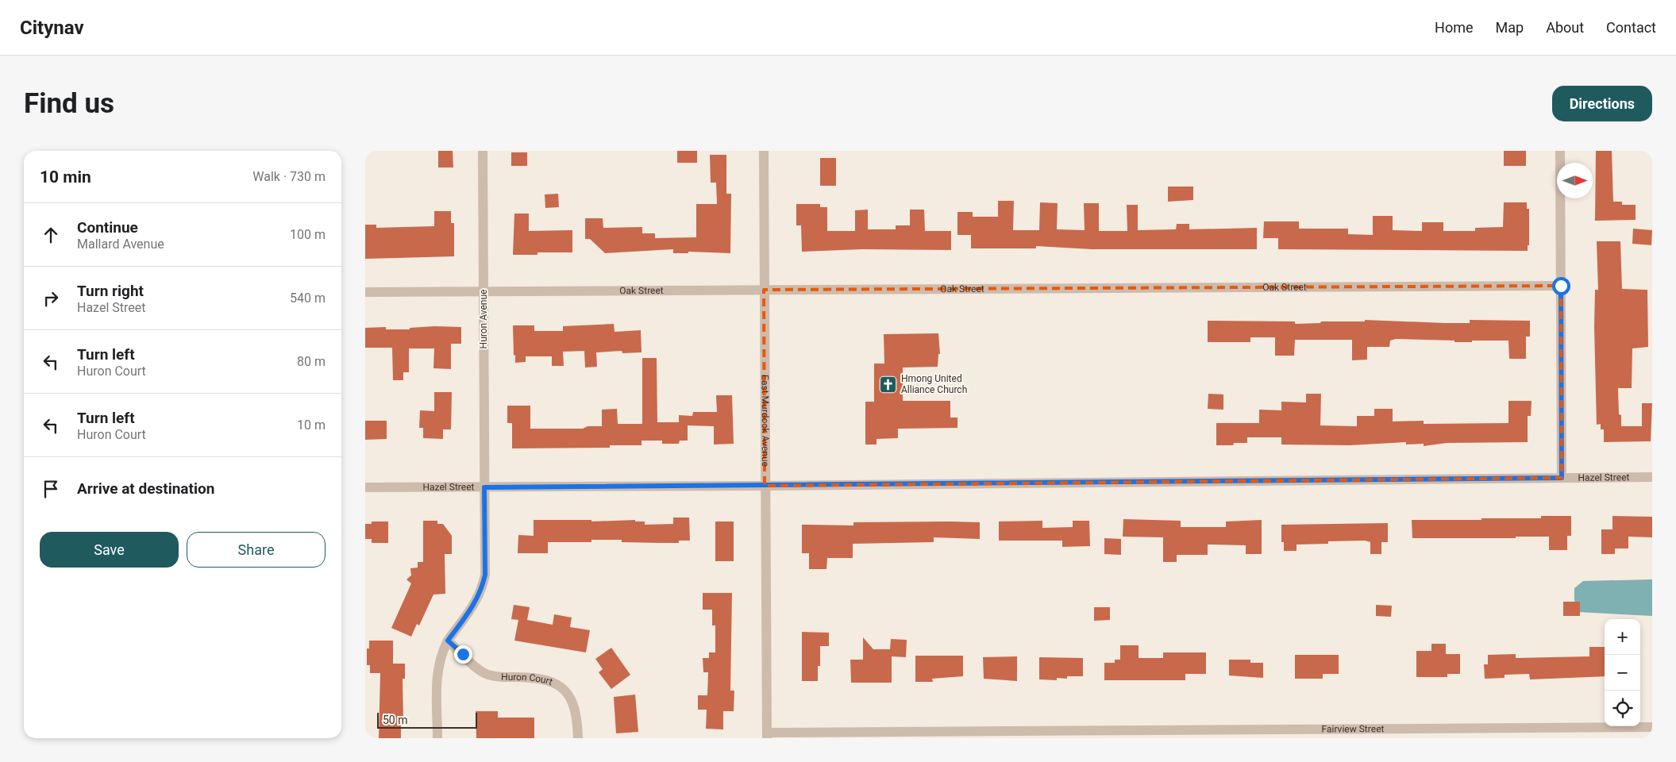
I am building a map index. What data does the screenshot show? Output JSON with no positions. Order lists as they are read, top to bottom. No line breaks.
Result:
{"streets":{"street":["Oak Street","Huron Avenue","East Murdock Avenue","Hazel Street","Huron Court","Fairview Street"]},"crossings":[["Oak Street","Huron Avenue"],["Oak Street","East Murdock Avenue"],["Huron Avenue","Hazel Street"],["East Murdock Avenue","Hazel Street"],["East Murdock Avenue","Fairview Street"]],"places":{"church":["Hmong United Alliance Church"]},"scale_bar":"50 m","north":"right","page":{"header":"Citynav","nav":["Home","Map","About","Contact"],"buttons":["Directions",["Save","Share"]],"title":"Find us","heading":["10 min","Walk · 730 m"],"list":[["Continue","Mallard Avenue","100 m"],["Turn right","Hazel Street","540 m"],["Turn left","Huron Court","80 m"],["Turn left","Huron Court","10 m"],"Arrive at destination"],"map_buttons":["+","−"],"scale":"50 m"}}
